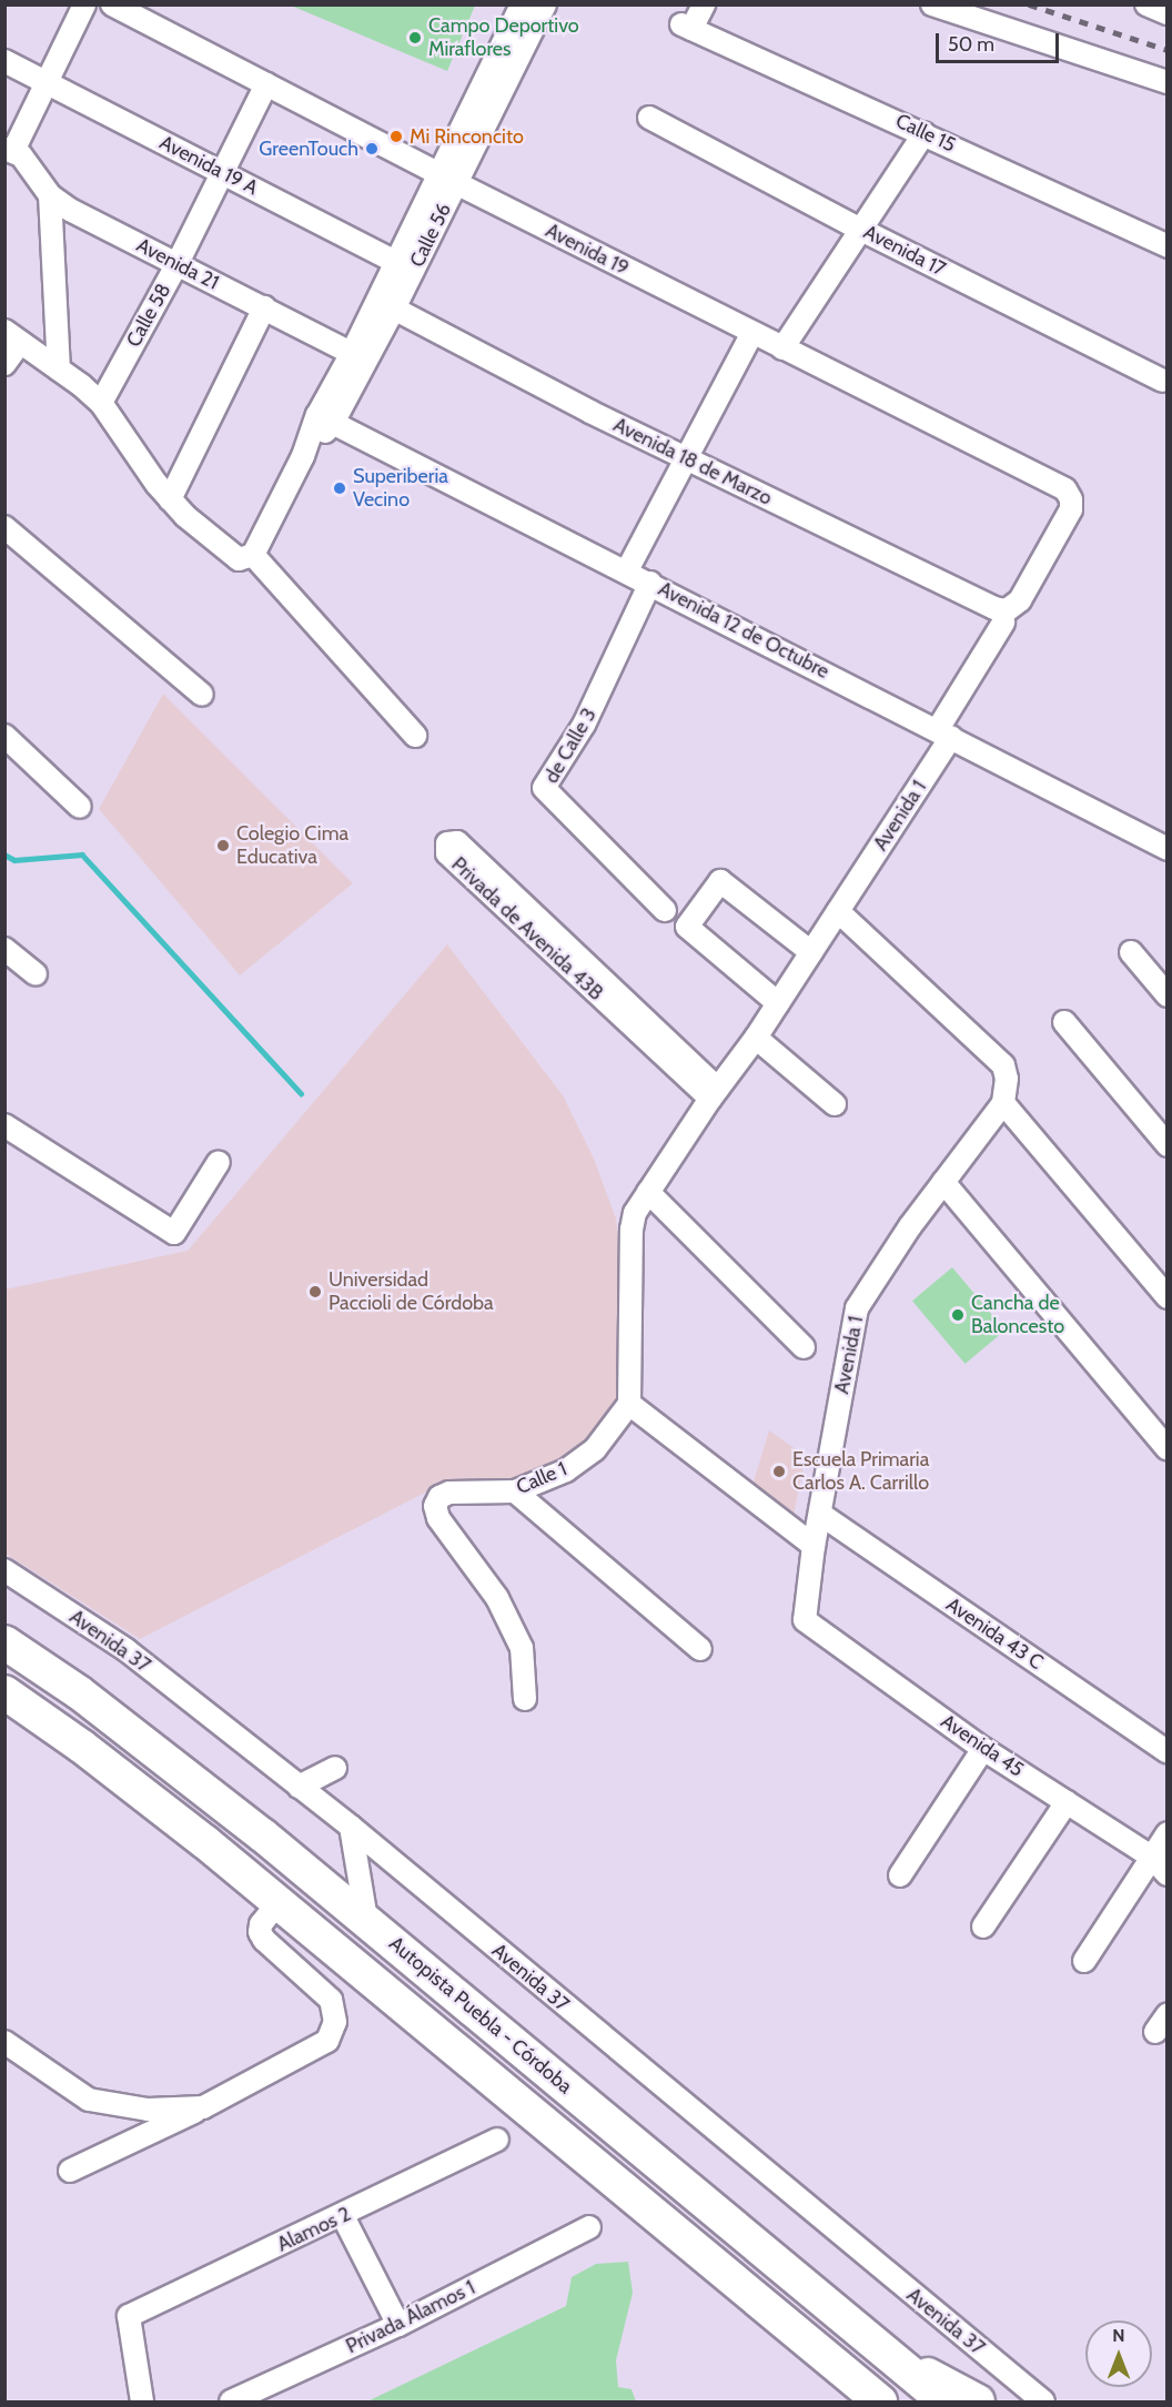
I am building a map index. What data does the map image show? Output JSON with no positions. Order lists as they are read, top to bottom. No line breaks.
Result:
{"streets":{"highway":["Autopista Puebla - Córdoba"],"street":["Calle 15","Avenida 19 A","Calle 56","Avenida 19","Avenida 17","Avenida 21","Calle 58","Avenida 18 de Marzo","Avenida 12 de Octubre","de Calle 3","Avenida 1","Privada de Avenida 43B","Calle 1","Avenida 43 C","Avenida 37","Avenida 45","Alamos 2","Privada Álamos 1"]},"crossings":[["Avenida 19 A","Calle 56"],["Avenida 19 A","Calle 58"],["Calle 56","Avenida 19"],["Calle 56","Avenida 21"],["Calle 56","Avenida 18 de Marzo"],["Calle 56","Avenida 12 de Octubre"],["Avenida 19","Calle 58"],["Avenida 19","Avenida 18 de Marzo"],["Avenida 19","Avenida 1"],["Avenida 21","Calle 58"],["Avenida 18 de Marzo","Avenida 1"],["Avenida 12 de Octubre","de Calle 3"],["Avenida 12 de Octubre","Avenida 1"],["Avenida 1","Privada de Avenida 43B"],["Avenida 1","Avenida 43 C"],["Avenida 1","Avenida 45"]],"places":["Campo Deportivo Miraflores","Mi Rinconcito","GreenTouch","Superiberia Vecino","Colegio Cima Educativa","Universidad Paccioli de Córdoba","Cancha de Baloncesto","Escuela Primaria Carlos A. Carrillo"],"scale_bar":"50 m","north":"top"}
